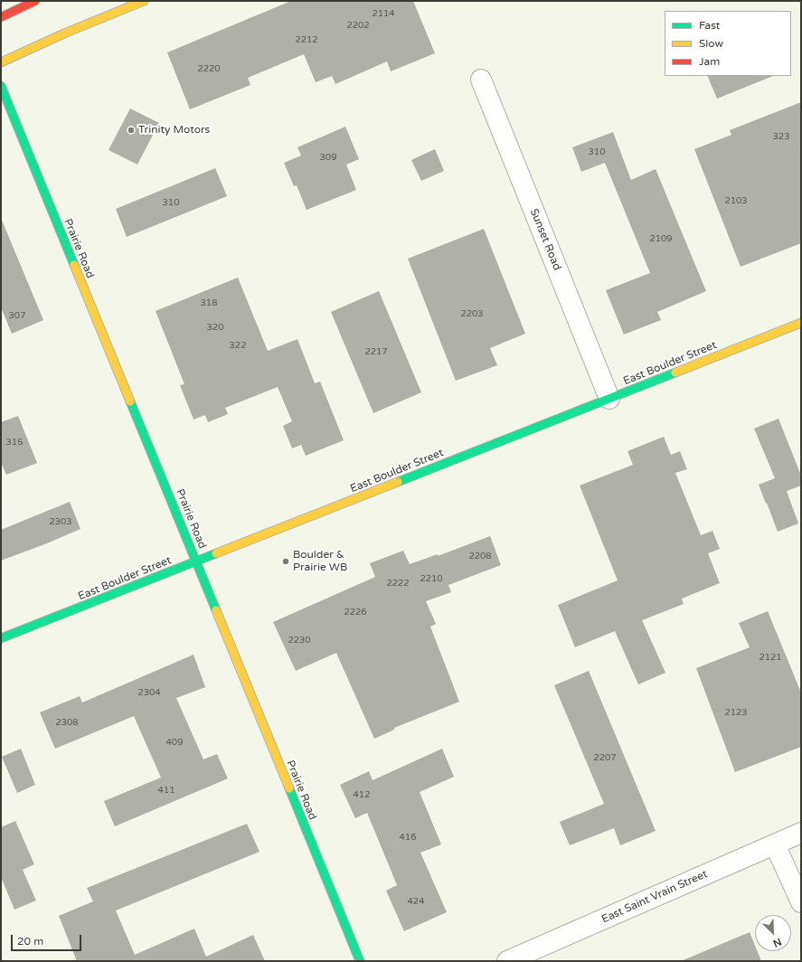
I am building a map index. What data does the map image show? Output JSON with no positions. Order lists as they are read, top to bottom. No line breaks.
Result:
{"streets":{"street":["Sunset Road","Prairie Road","East Boulder Street","East Saint Vrain Street"]},"crossings":[["Sunset Road","East Boulder Street"],["Prairie Road","East Boulder Street"]],"places":["Trinity Motors","Boulder & Prairie WB"],"house_numbers":["2114","2202","2212","2220","323","310","309","2103","310","2109","318","2203","307","320","322","2217","315","2303","2208","2210","2222","2226","2230","2121","2304","2123","2308","409","2207","411","412","416","424"],"legend":["Fast","Slow","Jam"],"scale_bar":"20 m","north":"bottom right"}
